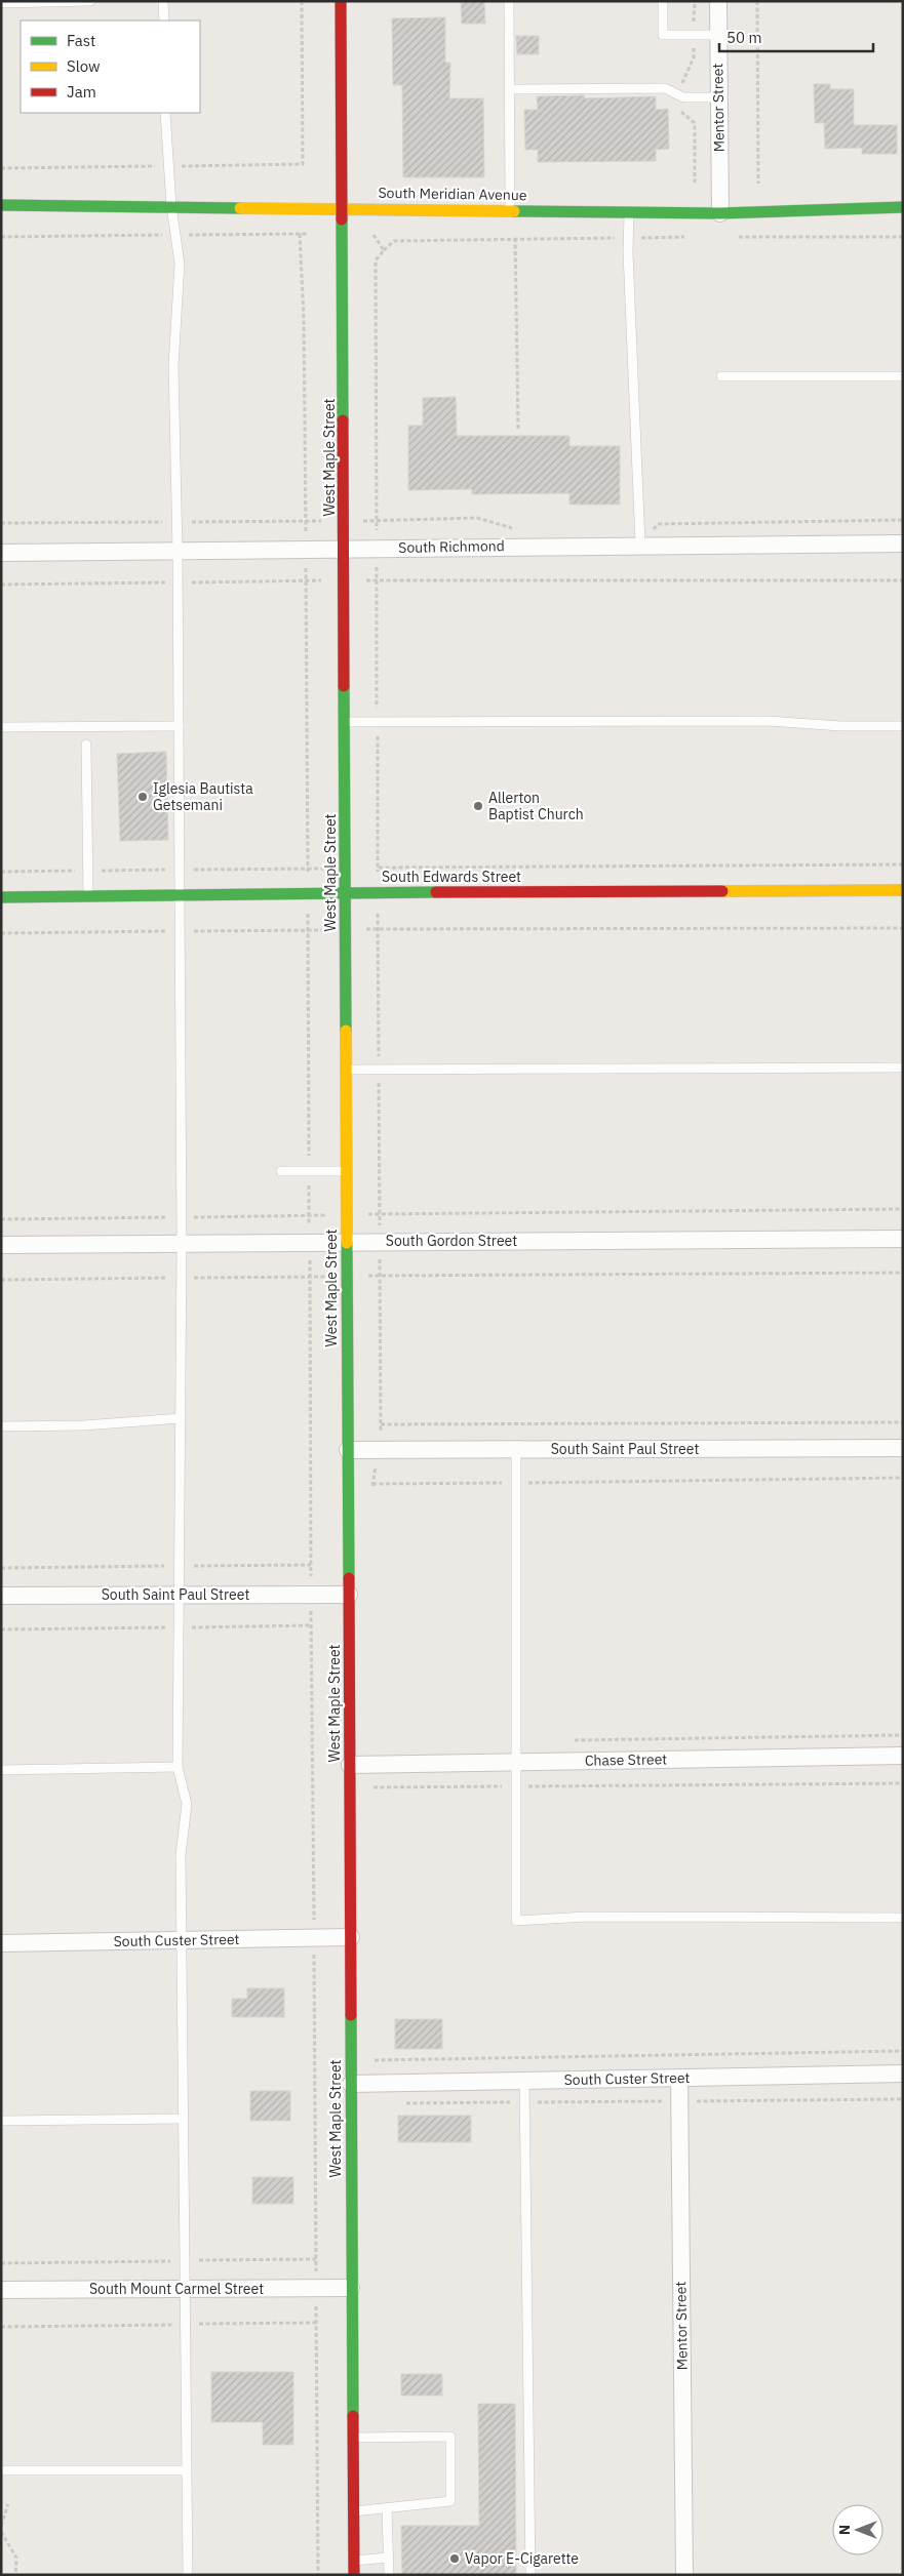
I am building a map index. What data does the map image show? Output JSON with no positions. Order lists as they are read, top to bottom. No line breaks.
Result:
{"streets":{"street":["Mentor Street","South Meridian Avenue","West Maple Street","South Richmond","South Edwards Street","South Gordon Street","South Saint Paul Street","Chase Street","South Custer Street","South Mount Carmel Street"]},"crossings":[["Mentor Street","South Meridian Avenue"],["Mentor Street","South Custer Street"],["South Meridian Avenue","West Maple Street"],["West Maple Street","South Richmond"],["West Maple Street","South Edwards Street"],["West Maple Street","South Gordon Street"],["West Maple Street","South Saint Paul Street"],["West Maple Street","Chase Street"],["West Maple Street","South Custer Street"],["West Maple Street","South Mount Carmel Street"]],"places":["Iglesia Bautista Getsemani","Allerton Baptist Church","Vapor E-Cigarette"],"legend":["Fast","Slow","Jam"],"scale_bar":"50 m","north":"left"}
